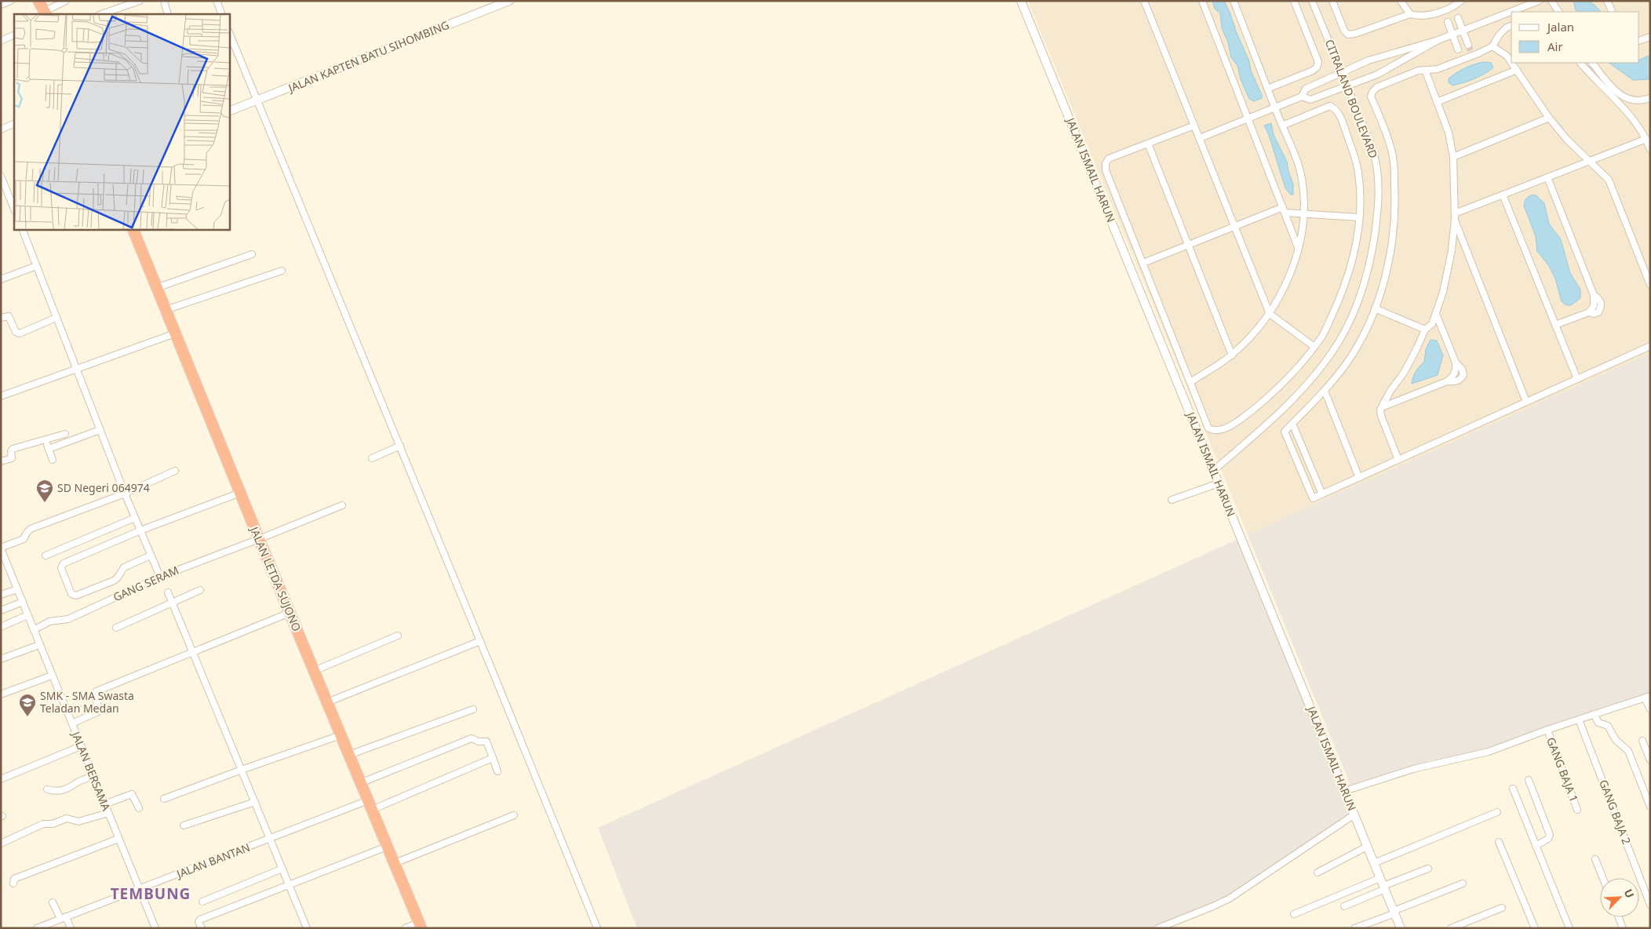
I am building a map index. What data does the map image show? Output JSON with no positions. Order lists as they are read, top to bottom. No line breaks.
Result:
{"streets":{"highway":["JALAN LETDA SUJONO"],"street":["JALAN KAPTEN BATU SIHOMBING","CITRALAND BOULEVARD","JALAN ISMAIL HARUN","GANG SERAM","GANG BAJA 1","JALAN BERSAMA","GANG BAJA 2","JALAN BANTAN"]},"crossings":[["CITRALAND BOULEVARD","JALAN ISMAIL HARUN"],["JALAN LETDA SUJONO","GANG SERAM"],["JALAN LETDA SUJONO","JALAN BANTAN"],["GANG SERAM","JALAN BERSAMA"],["JALAN BERSAMA","JALAN BANTAN"]],"districts":["TEMBUNG"],"places":{"school or university":["SD Negeri 064974","SMK - SMA Swasta Teladan Medan"]},"legend":["Jalan","Air"],"north":"top right"}
